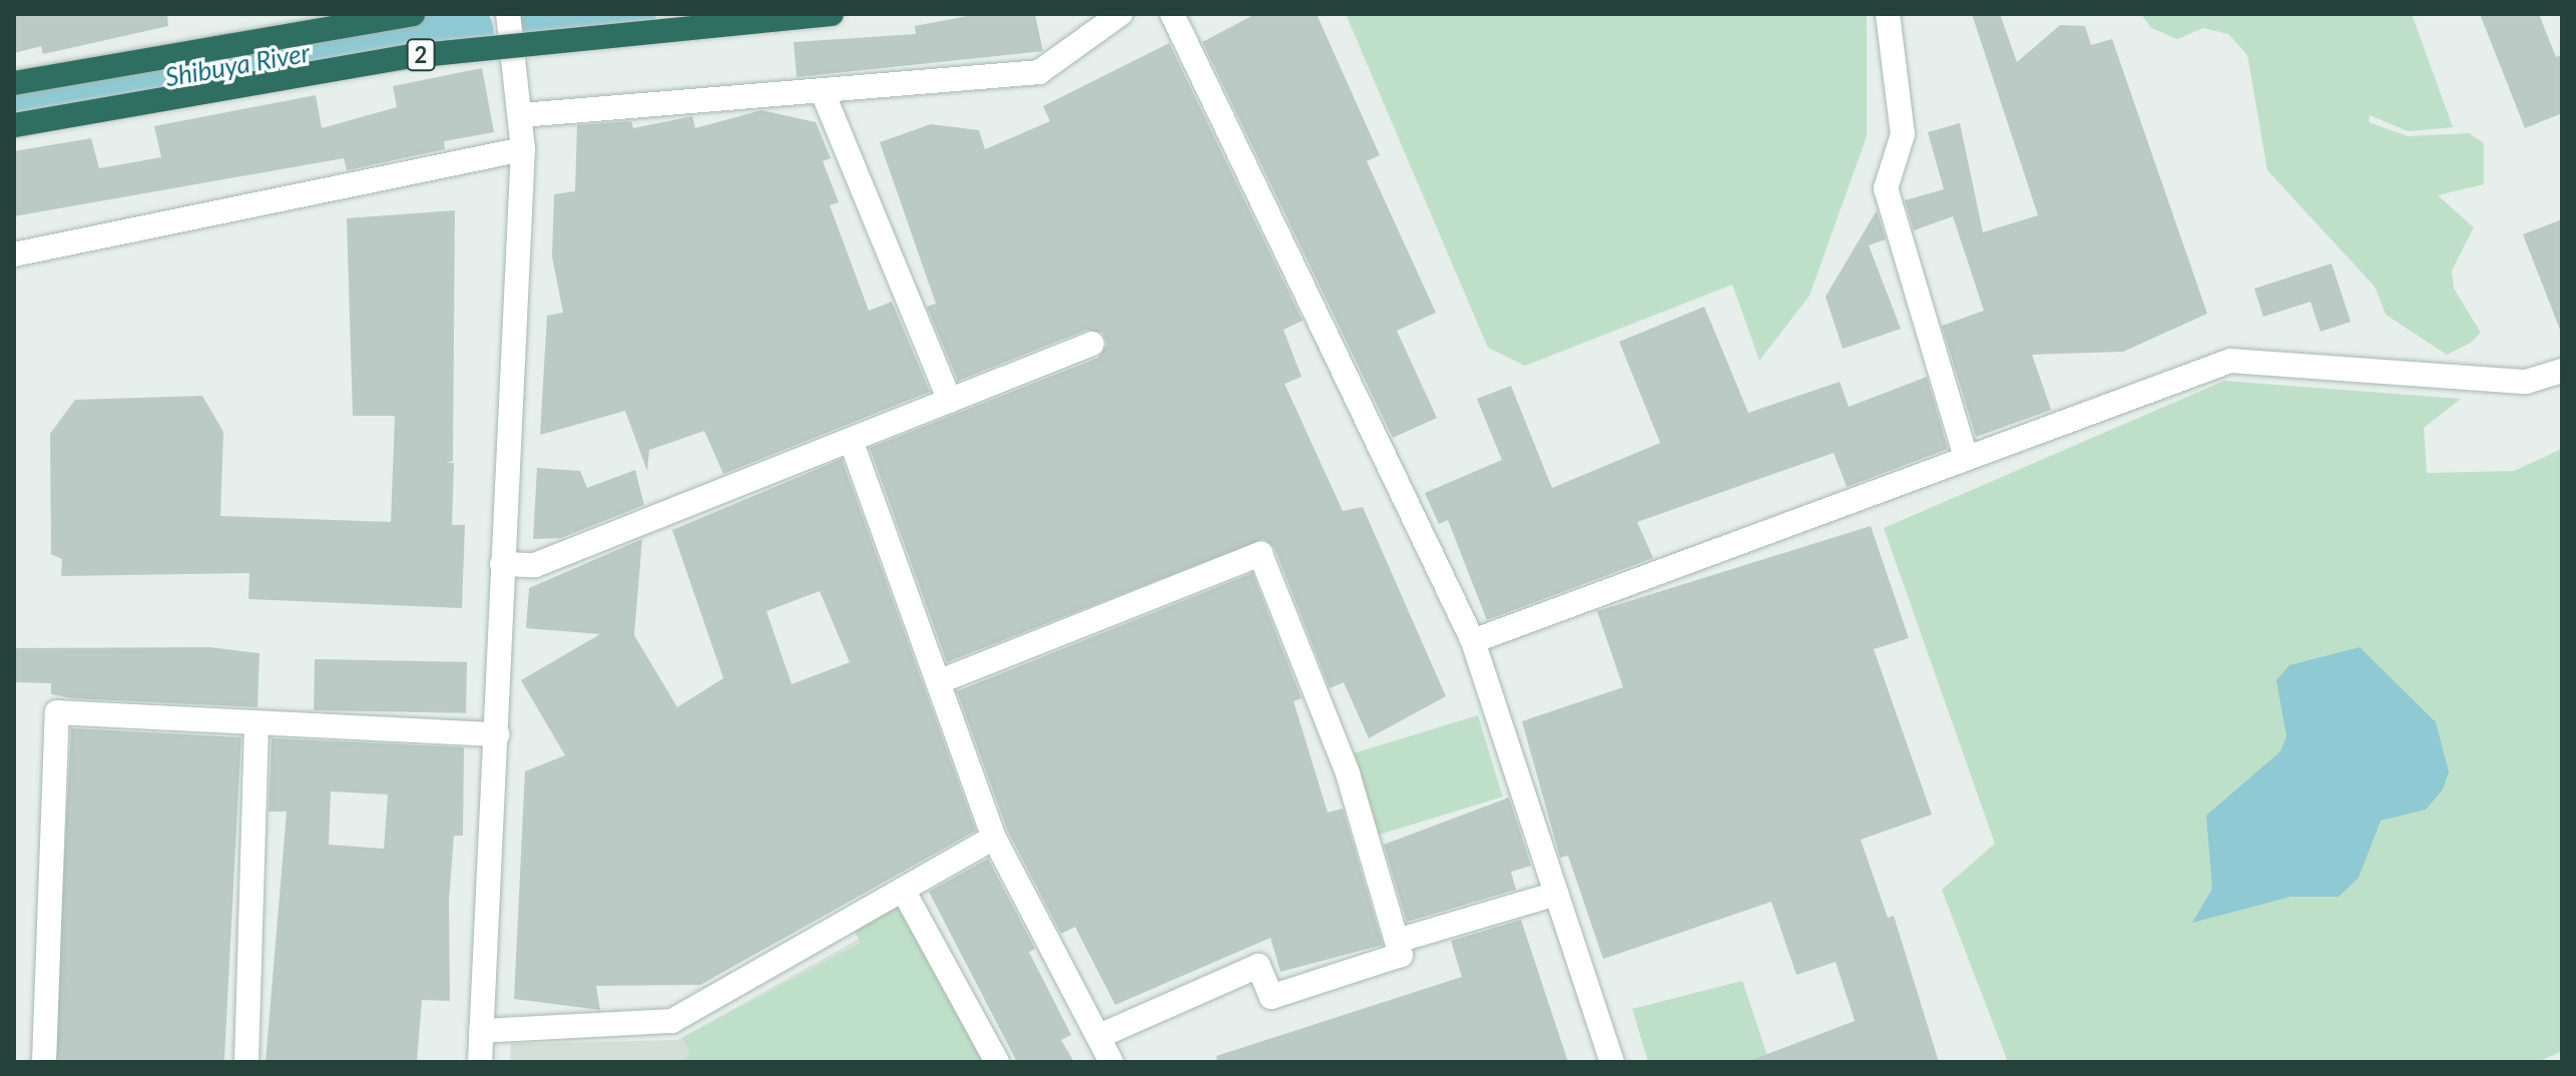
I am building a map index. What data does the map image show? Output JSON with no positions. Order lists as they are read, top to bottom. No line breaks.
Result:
{"streets":{"highway":["2"]},"water":["Shibuya River"]}
